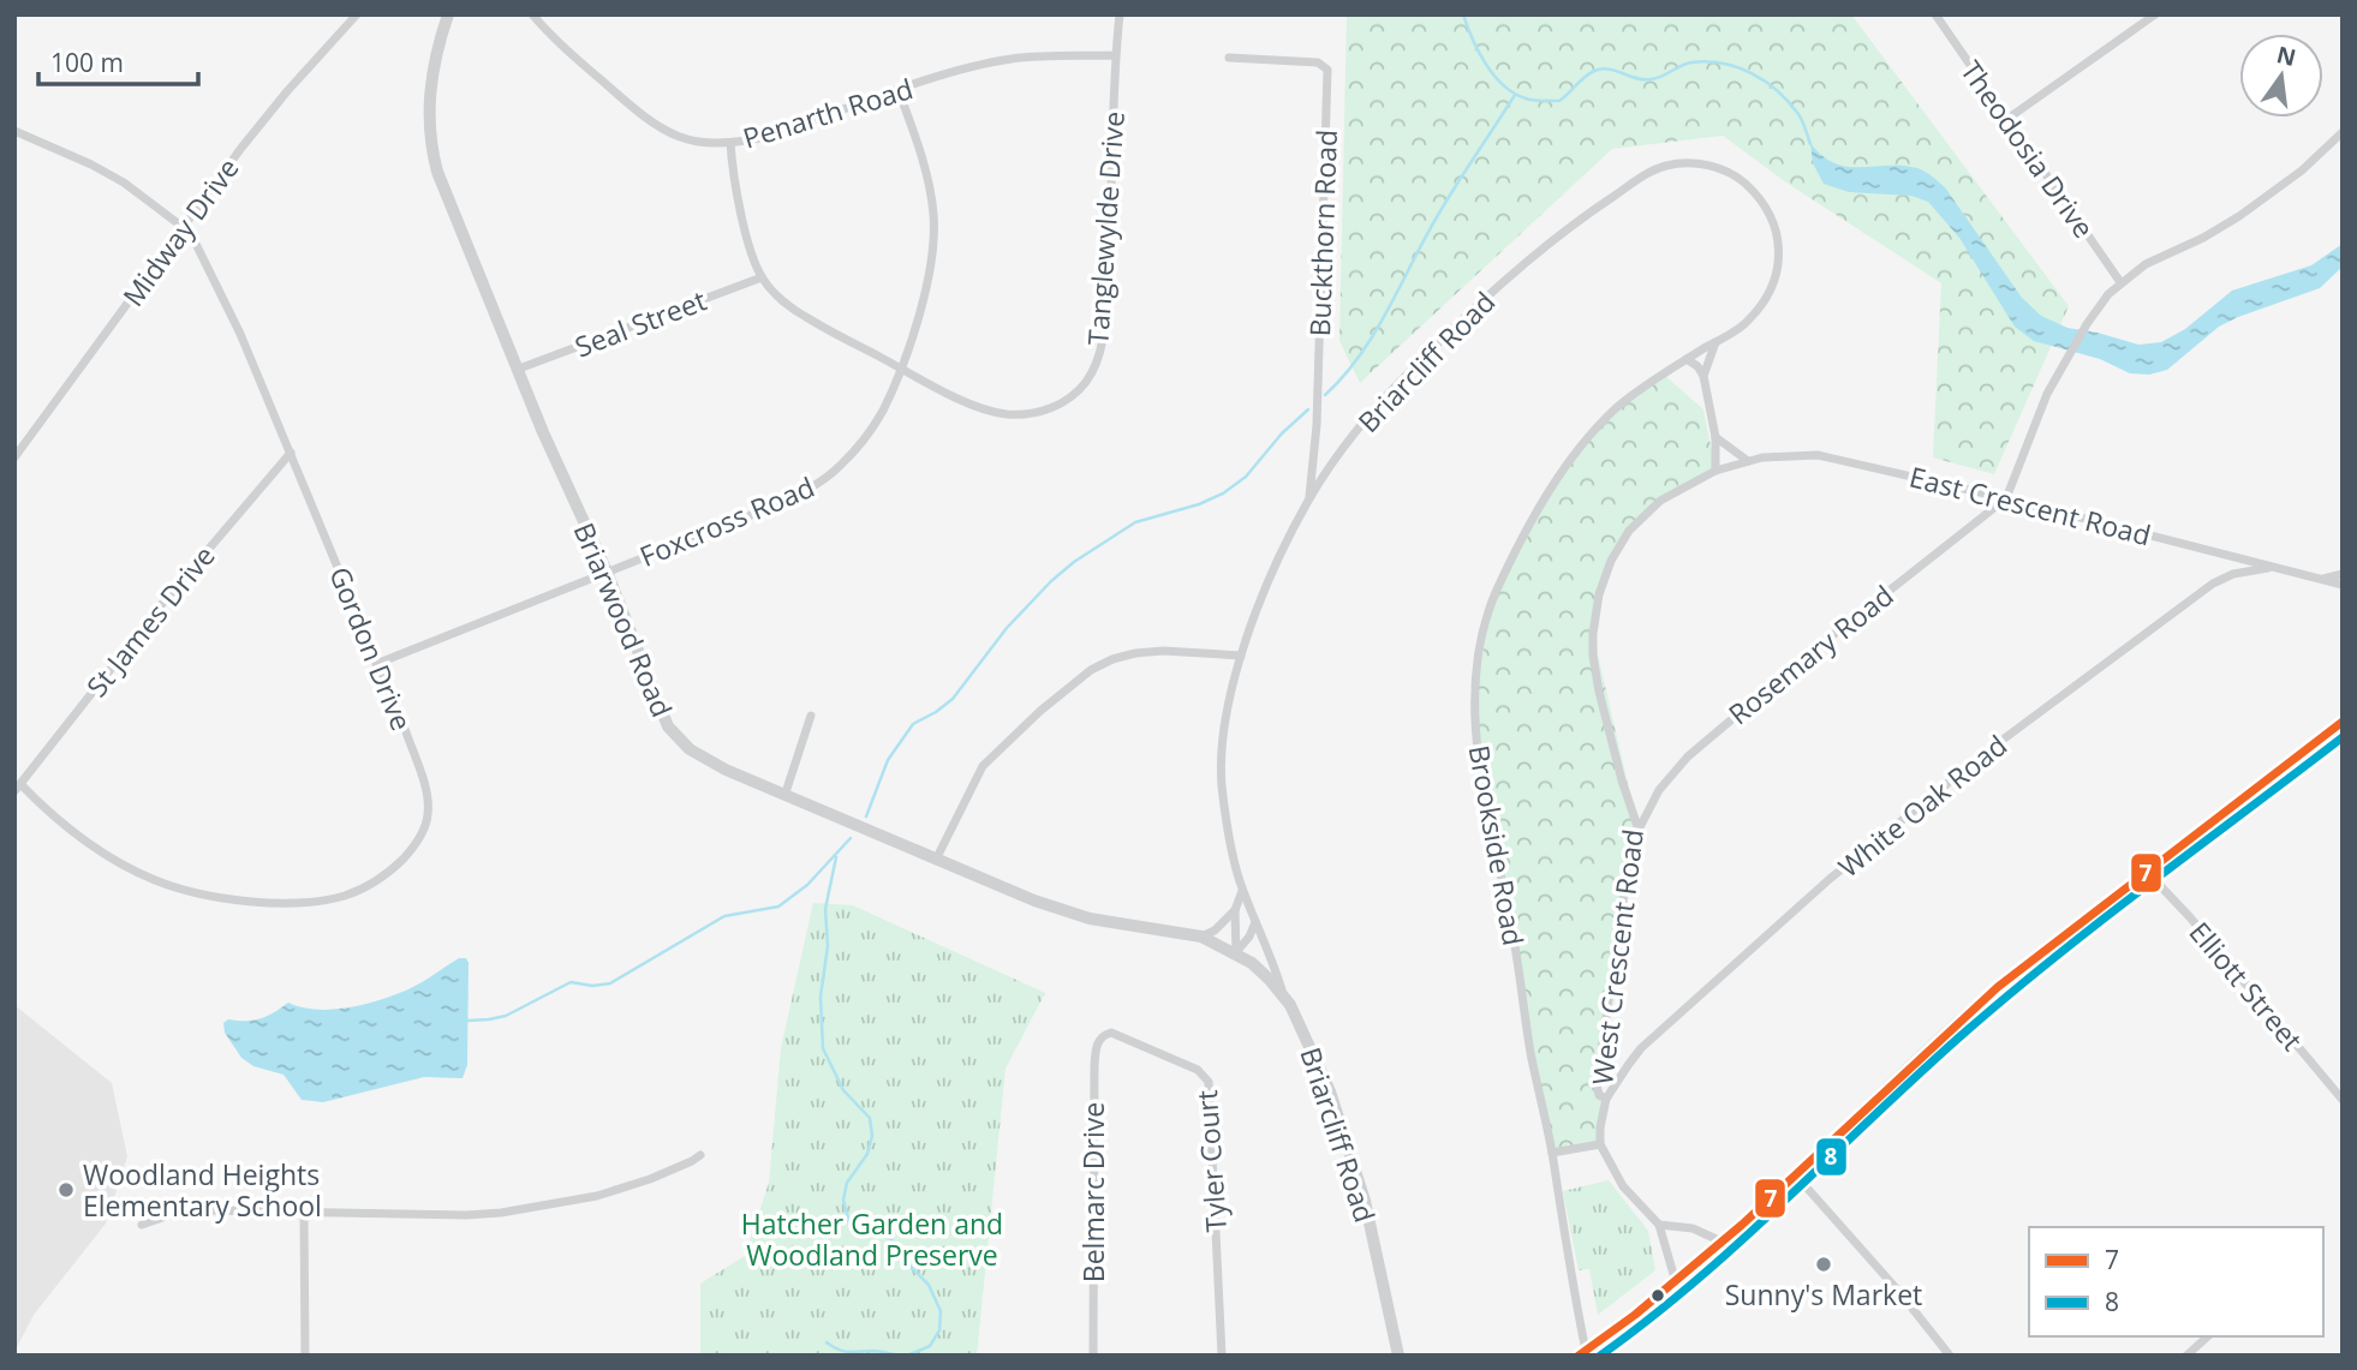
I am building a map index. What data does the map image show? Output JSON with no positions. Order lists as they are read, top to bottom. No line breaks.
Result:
{"streets":{"street":["Penarth Road","Theodosia Drive","Tanglewylde Drive","Midway Drive","Buckthorn Road","Seal Street","Briarcliff Road","East Crescent Road","Foxcross Road","Briarwood Road","St James Drive","Gordon Drive","Rosemary Road","White Oak Road","Brookside Road","West Crescent Road","Elliott Street","Tyler Court","Belmarc Drive"]},"crossings":[["Penarth Road","Tanglewylde Drive"],["Penarth Road","Foxcross Road"],["Tanglewylde Drive","Seal Street"],["Tanglewylde Drive","Foxcross Road"],["Midway Drive","Gordon Drive"],["Buckthorn Road","Briarcliff Road"],["Seal Street","Briarwood Road"],["Briarcliff Road","Briarwood Road"],["Briarcliff Road","Brookside Road"],["East Crescent Road","Rosemary Road"],["East Crescent Road","White Oak Road"],["East Crescent Road","West Crescent Road"],["Foxcross Road","Briarwood Road"],["Foxcross Road","Gordon Drive"],["St James Drive","Gordon Drive"],["Rosemary Road","West Crescent Road"],["White Oak Road","West Crescent Road"],["Tyler Court","Belmarc Drive"]],"parks":["Hatcher Garden and Woodland Preserve"],"places":["Woodland Heights Elementary School","Sunny's Market"],"lines":["transit line 7","transit line 8"],"legend":["7","8"],"scale_bar":"100 m","north":"top"}
